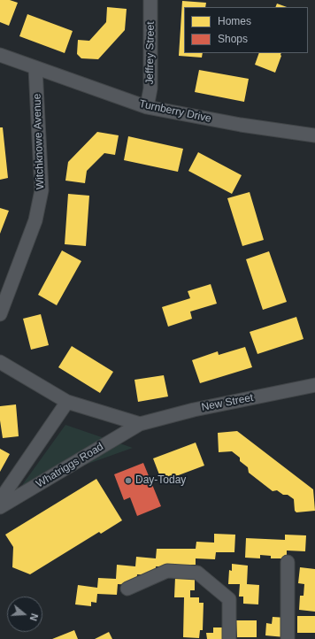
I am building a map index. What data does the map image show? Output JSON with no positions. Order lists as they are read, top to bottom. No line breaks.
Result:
{"streets":{"street":["Jeffrey Street","Turnberry Drive","Witchknowe Avenue","New Street","Whatriggs Road"]},"crossings":[["Jeffrey Street","Turnberry Drive"],["Turnberry Drive","Witchknowe Avenue"],["New Street","Whatriggs Road"]],"places":["Day-Today"],"legend":["Homes","Shops"],"north":"right"}
